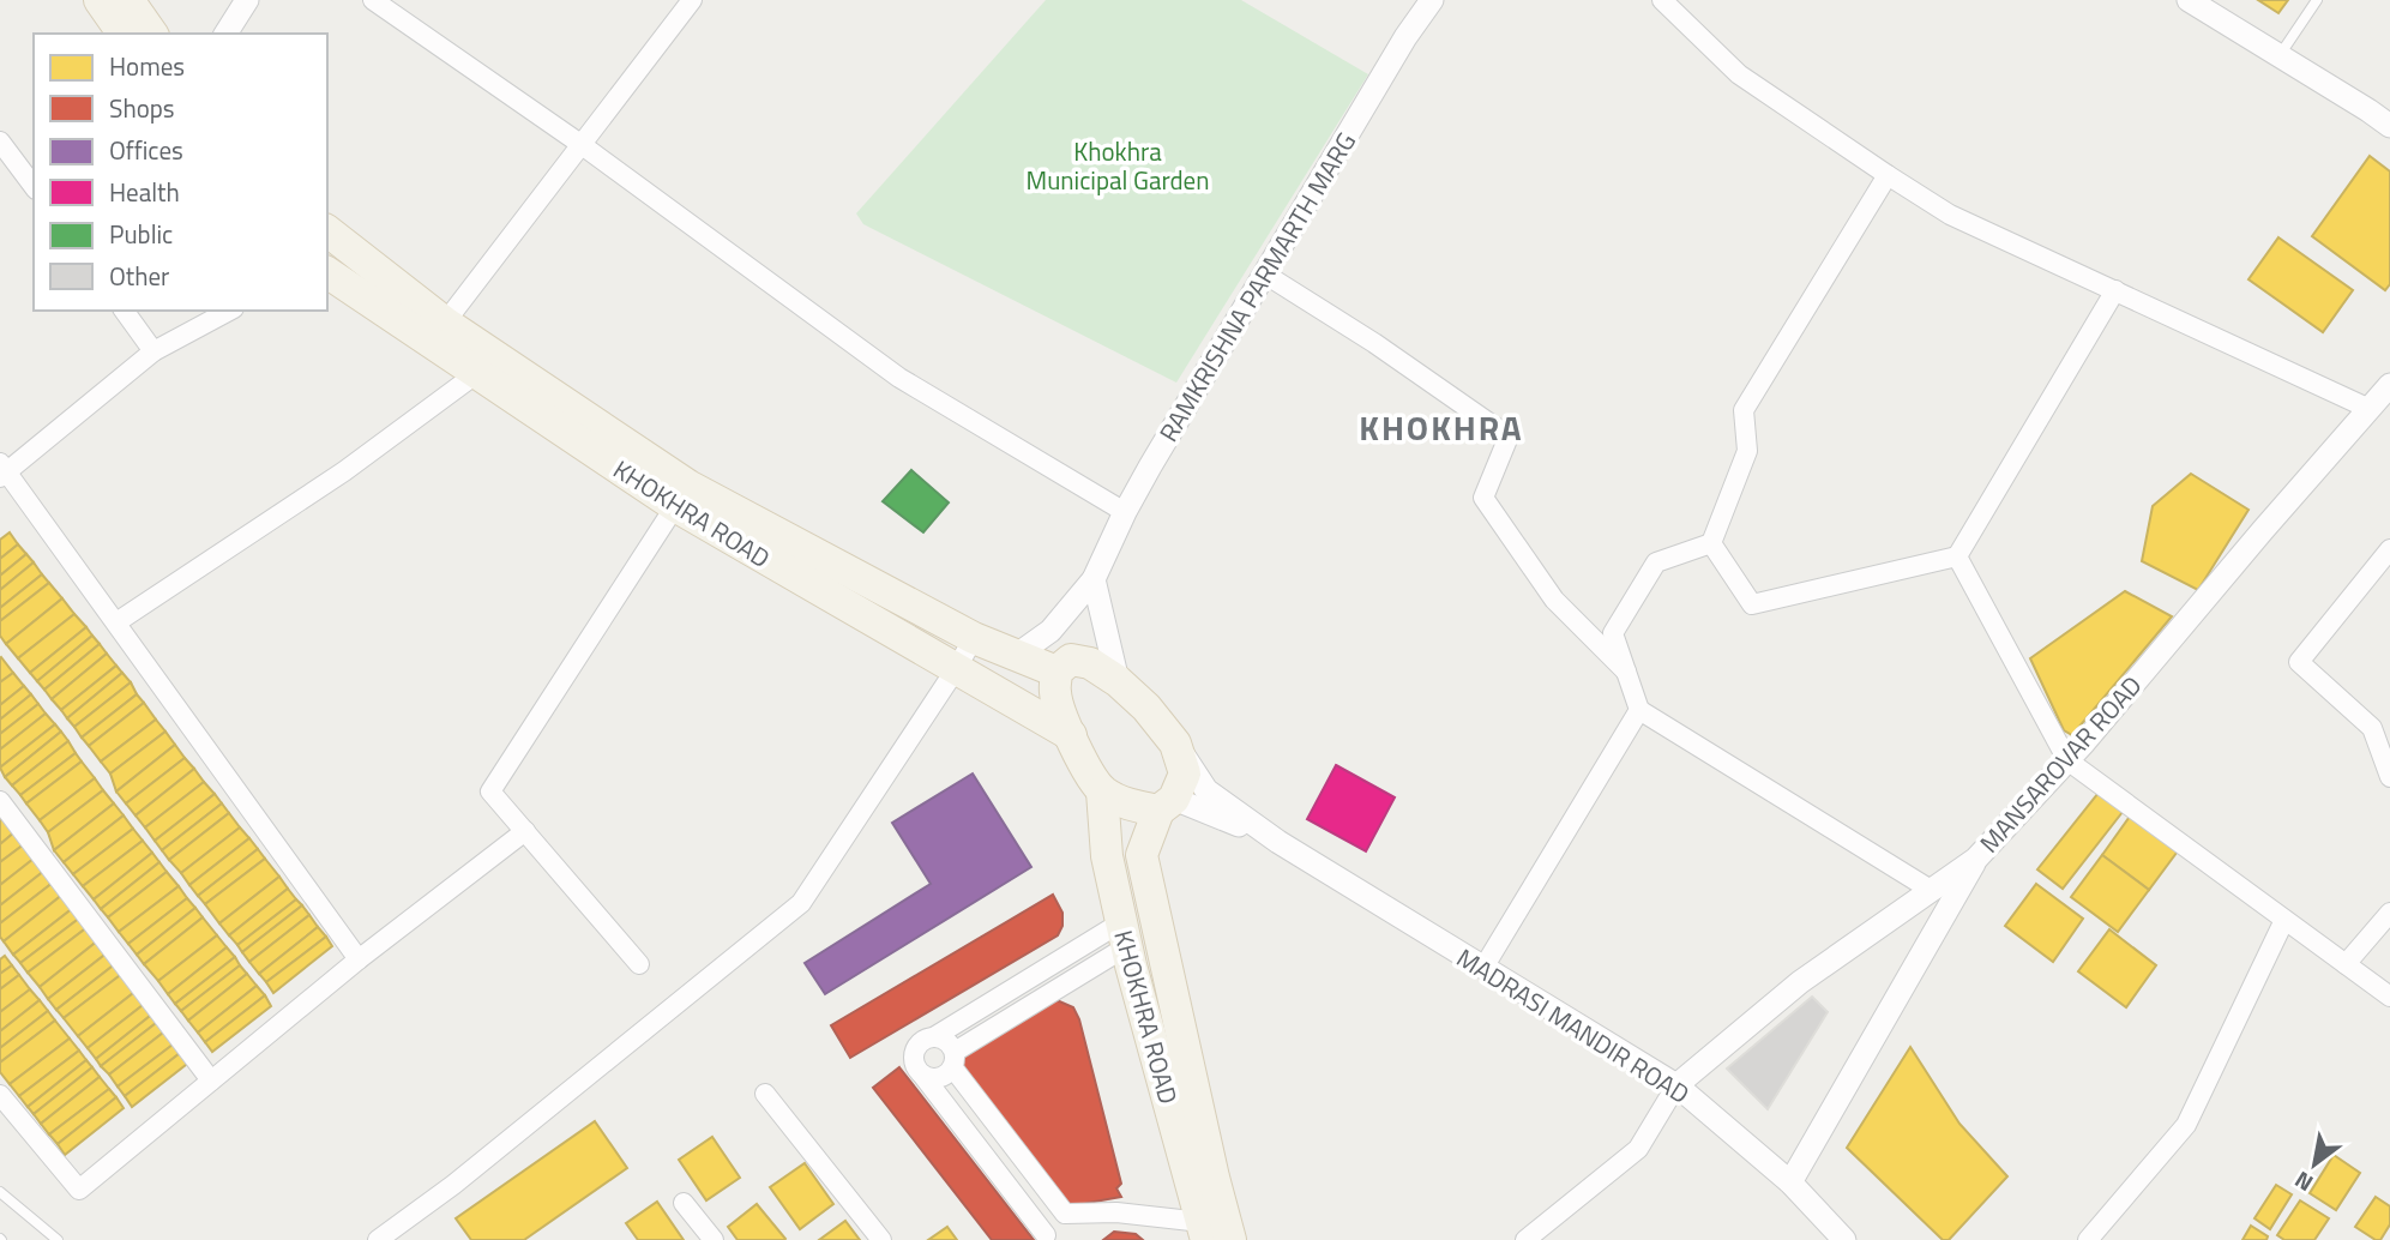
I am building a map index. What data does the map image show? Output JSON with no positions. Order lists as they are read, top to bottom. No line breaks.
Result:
{"streets":{"main road":["KHOKHRA ROAD"],"street":["RAMKRISHNA PARMARTH MARG","MANSAROVAR ROAD","MADRASI MANDIR ROAD"]},"crossings":[["RAMKRISHNA PARMARTH MARG","KHOKHRA ROAD"],["MANSAROVAR ROAD","MADRASI MANDIR ROAD"]],"districts":["KHOKHRA"],"parks":["Khokhra Municipal Garden"],"legend":["Homes","Shops","Offices","Health","Public","Other"],"north":"bottom left"}
